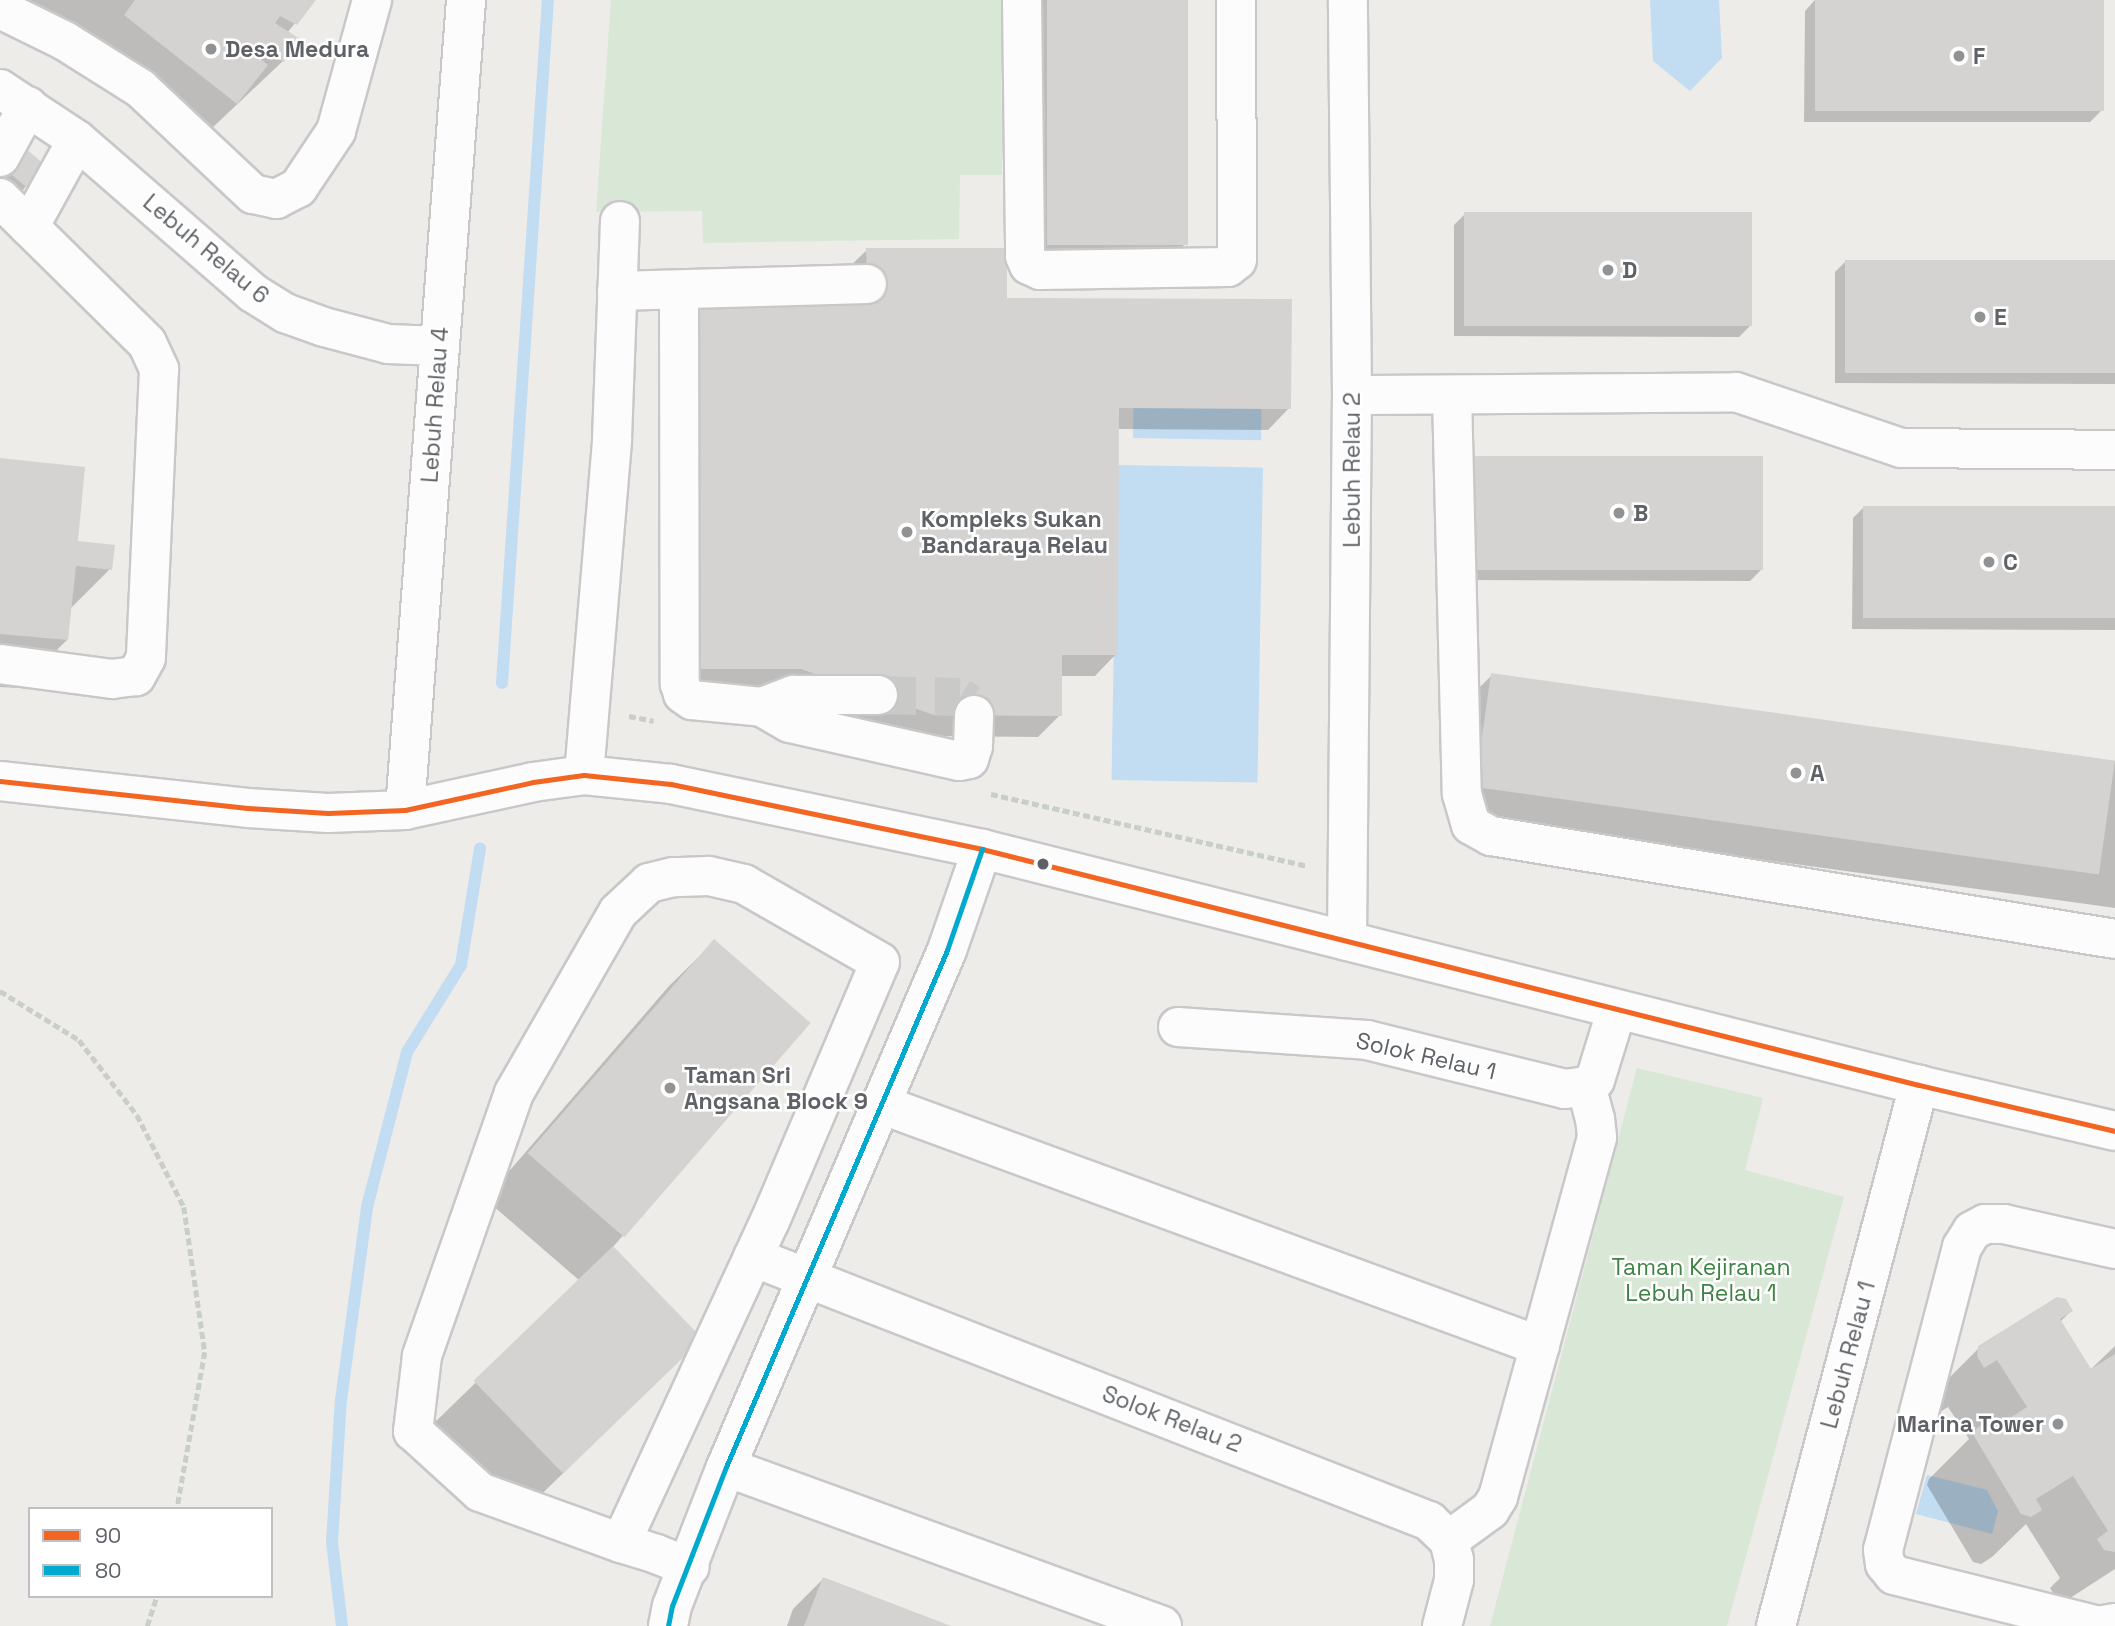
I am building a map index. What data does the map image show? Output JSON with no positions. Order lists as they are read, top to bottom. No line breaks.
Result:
{"streets":{"street":["Lebuh Relau 6","Lebuh Relau 4","Lebuh Relau 2","Solok Relau 1","Lebuh Relau 1","Solok Relau 2"]},"crossings":[["Lebuh Relau 6","Lebuh Relau 4"]],"parks":["Taman Kejiranan Lebuh Relau 1"],"places":["Desa Medura","F","D","E","B","Kompleks Sukan Bandaraya Relau","C","A","Taman Sri Angsana Block 9","Marina Tower"],"lines":["transit line 90","transit line 80"],"legend":["90","80"]}
